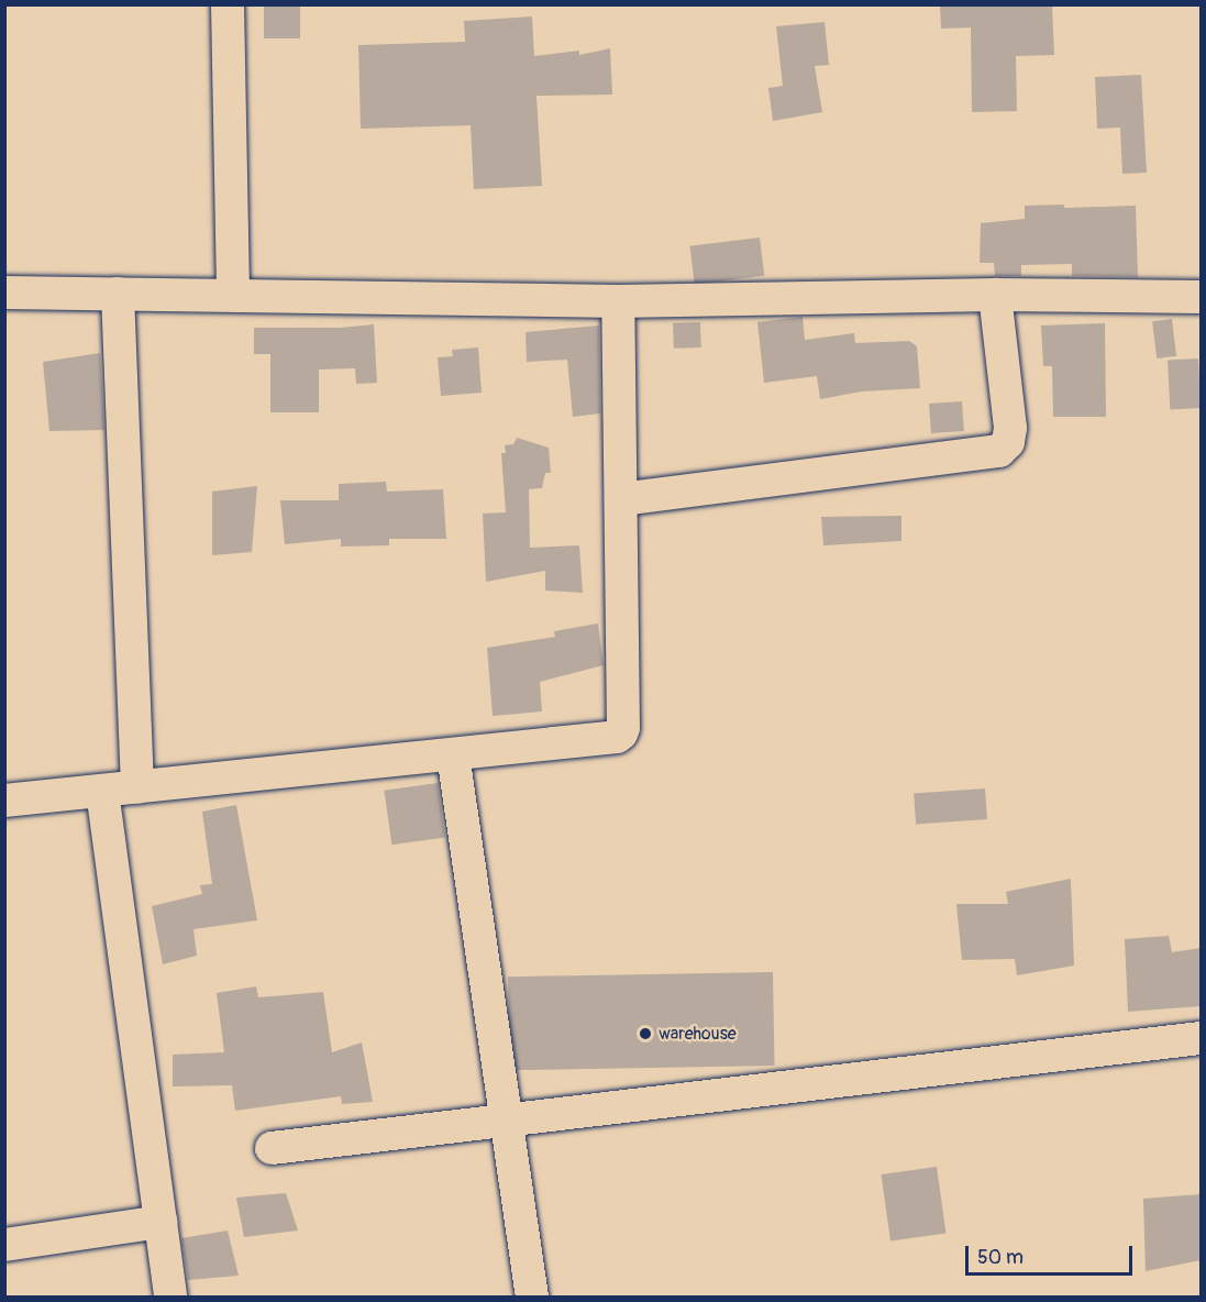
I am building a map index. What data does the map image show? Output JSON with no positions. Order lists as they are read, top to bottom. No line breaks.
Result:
{"places":["warehouse"],"scale_bar":"50 m"}
